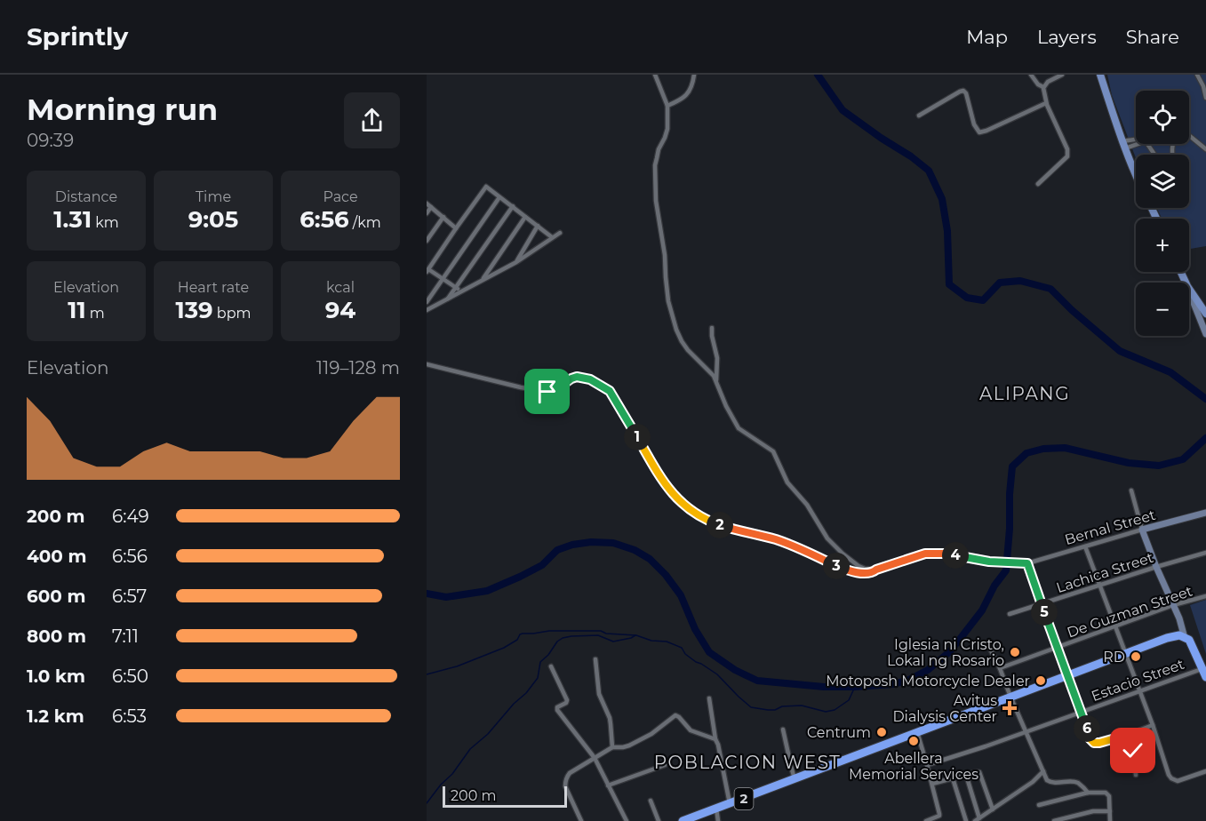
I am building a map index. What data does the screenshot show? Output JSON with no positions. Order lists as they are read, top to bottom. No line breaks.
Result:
{"streets":{"highway":["2"],"main road":["Bernal Street"],"street":["Lachica Street","De Guzman Street","Estacio Street"]},"districts":["ALIPANG","POBLACION WEST"],"places":{"other":["Iglesia ni Cristo, Lokal ng Rosario","RD","Motoposh Motorcycle Dealer","Centrum","Abellera Memorial Services"],"health":["Avitus Dialysis Center"]},"scale_bar":"200 m","page":{"header":"Sprintly","nav":["Map","Layers","Share"],"heading":["Morning run","09:39"],"map_buttons":["+","−"],"stats":[["Distance","1.31 km"],["Time","9:05"],["Pace","6:56 /km"],["Elevation","11 m"],["Heart rate","139 bpm"],["kcal","94"]],"chart":["Elevation","119–128 m"],"pins":["1","2","4","3","5","6"],"list":[{"name":"200 m","note":"6:49"},{"name":"400 m","note":"6:56"},{"name":"600 m","note":"6:57"},{"name":"800 m","note":"7:11"},{"name":"1.0 km","note":"6:50"},{"name":"1.2 km","note":"6:53"}],"scale":"200 m"}}
